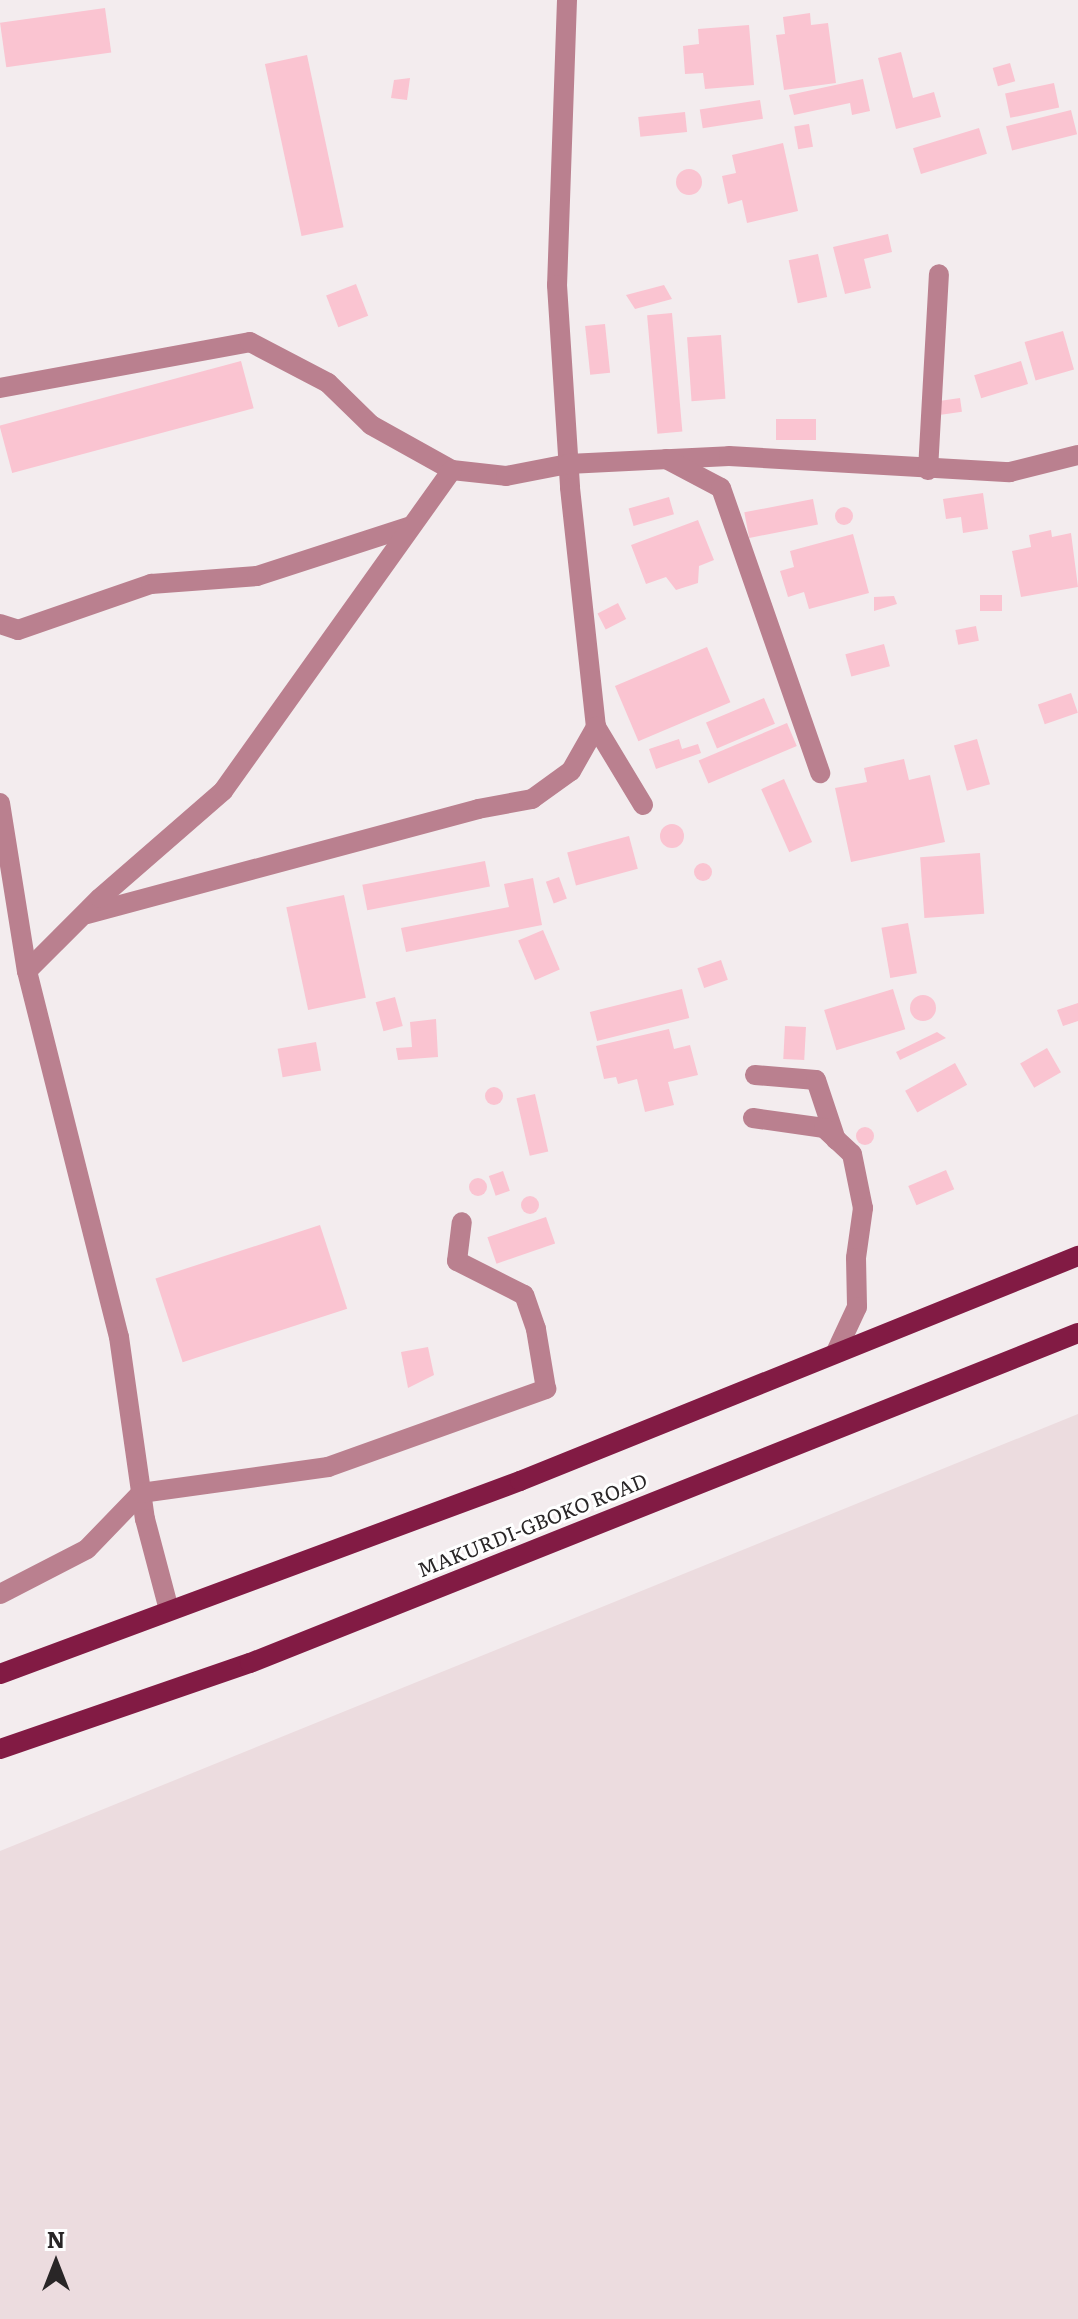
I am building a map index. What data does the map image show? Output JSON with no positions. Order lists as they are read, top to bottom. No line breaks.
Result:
{"streets":{"main road":["MAKURDI-GBOKO ROAD"]},"north":"top"}
